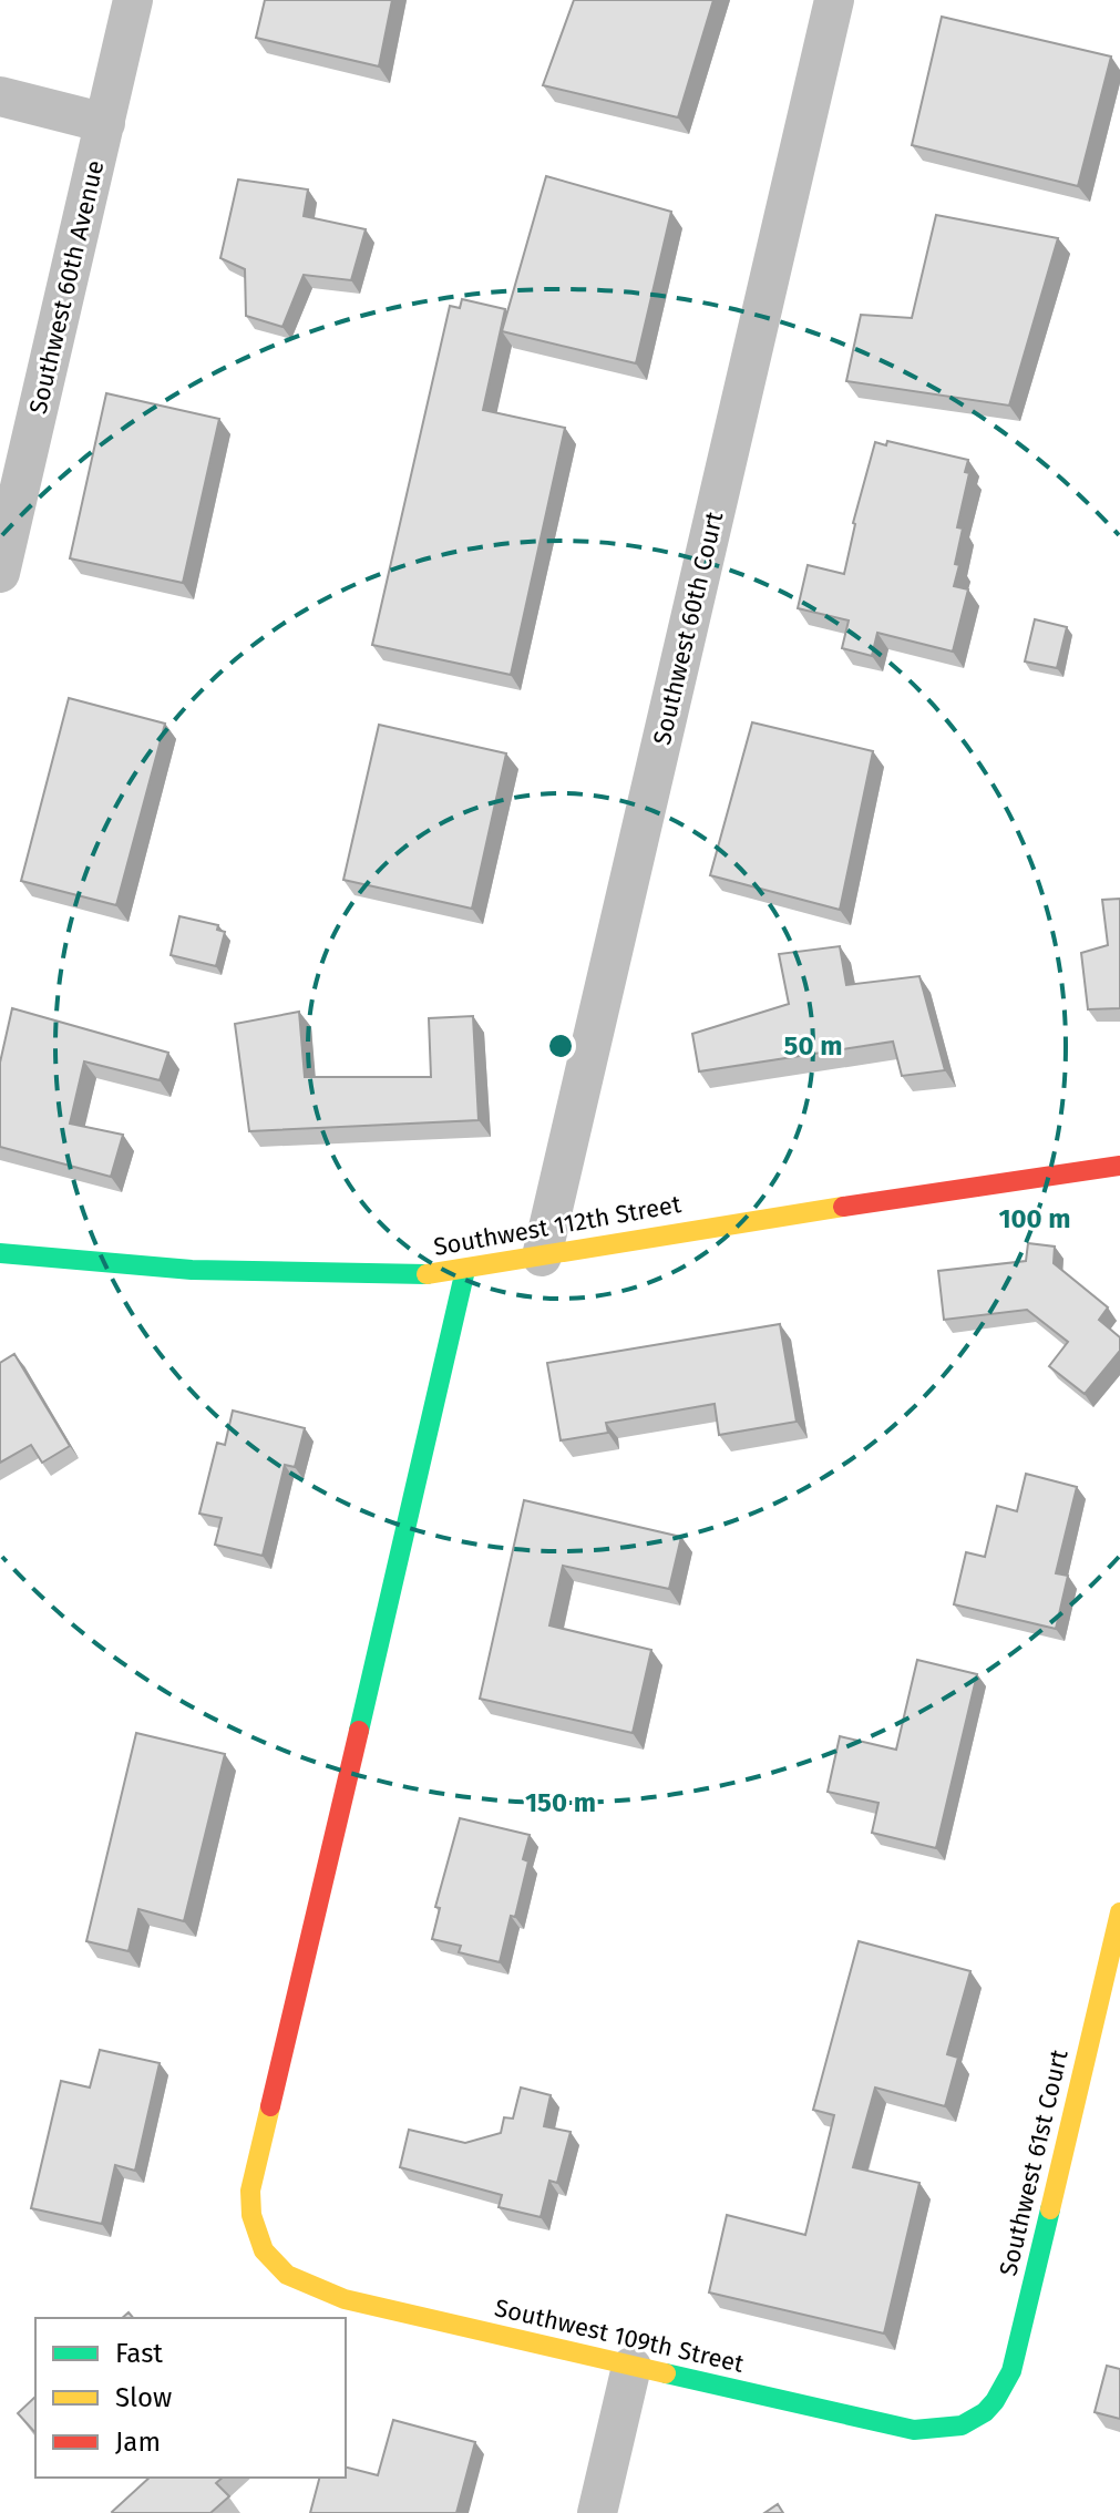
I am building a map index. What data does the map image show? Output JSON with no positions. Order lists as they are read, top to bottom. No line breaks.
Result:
{"streets":{"street":["Southwest 60th Avenue","Southwest 60th Court","Southwest 112th Street","Southwest 61st Court","Southwest 109th Street"]},"crossings":[["Southwest 60th Court","Southwest 112th Street"],["Southwest 112th Street","Southwest 109th Street"],["Southwest 61st Court","Southwest 109th Street"]],"legend":["Fast","Slow","Jam"],"rings":["50 m","100 m","150 m"]}
